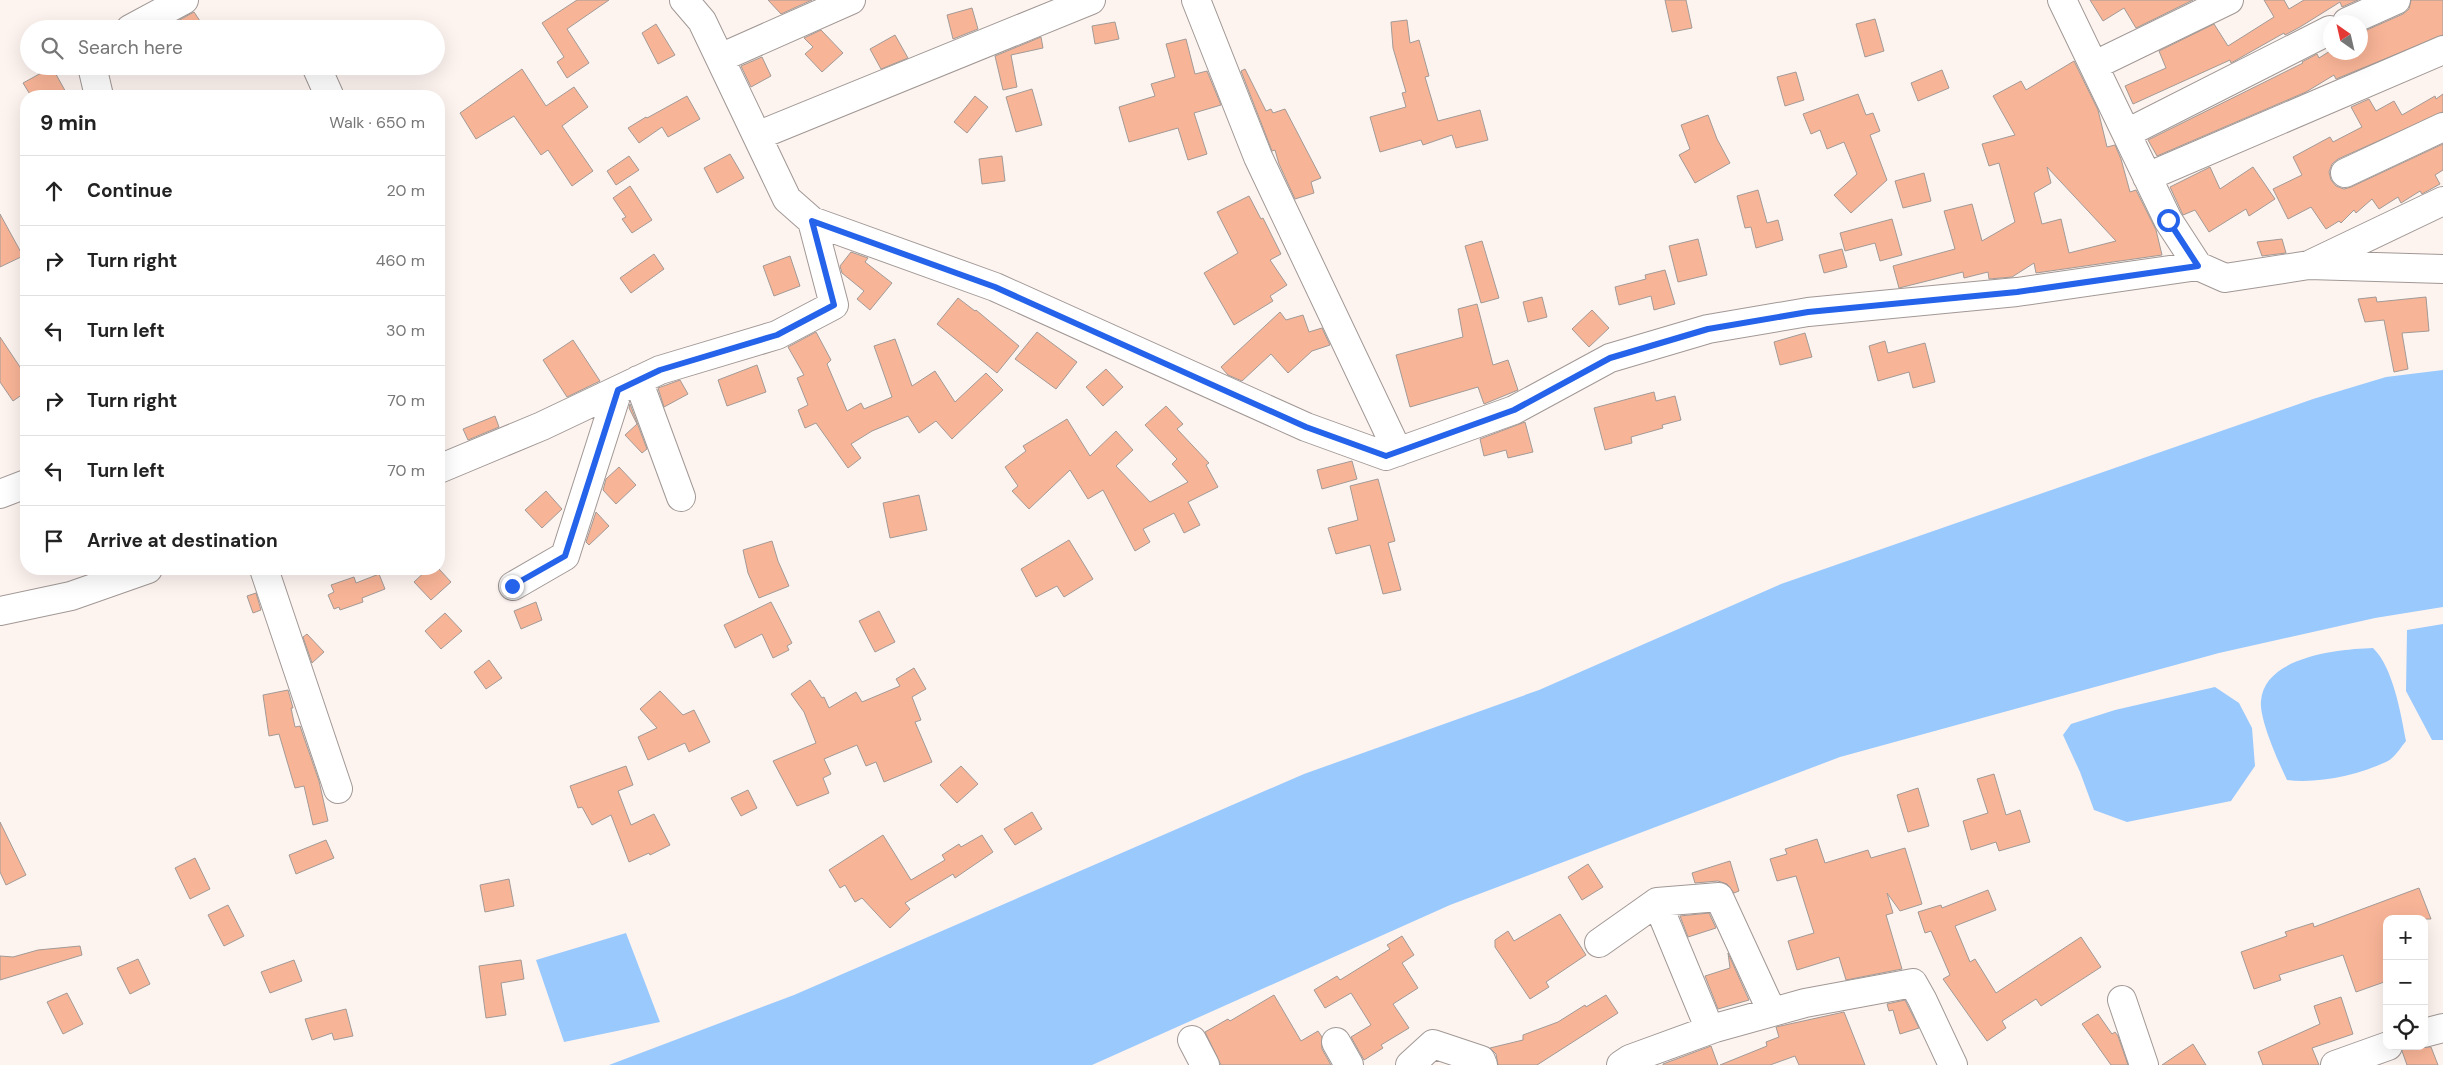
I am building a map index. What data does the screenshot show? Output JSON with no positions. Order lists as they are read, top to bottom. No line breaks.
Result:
{"north":"top left","page":{"search":"Search here","heading":["9 min","Walk · 650 m"],"list":[["Continue","20 m"],["Turn right","460 m"],["Turn left","30 m"],["Turn right","70 m"],["Turn left","70 m"],"Arrive at destination"],"map_buttons":["+","−"]}}
